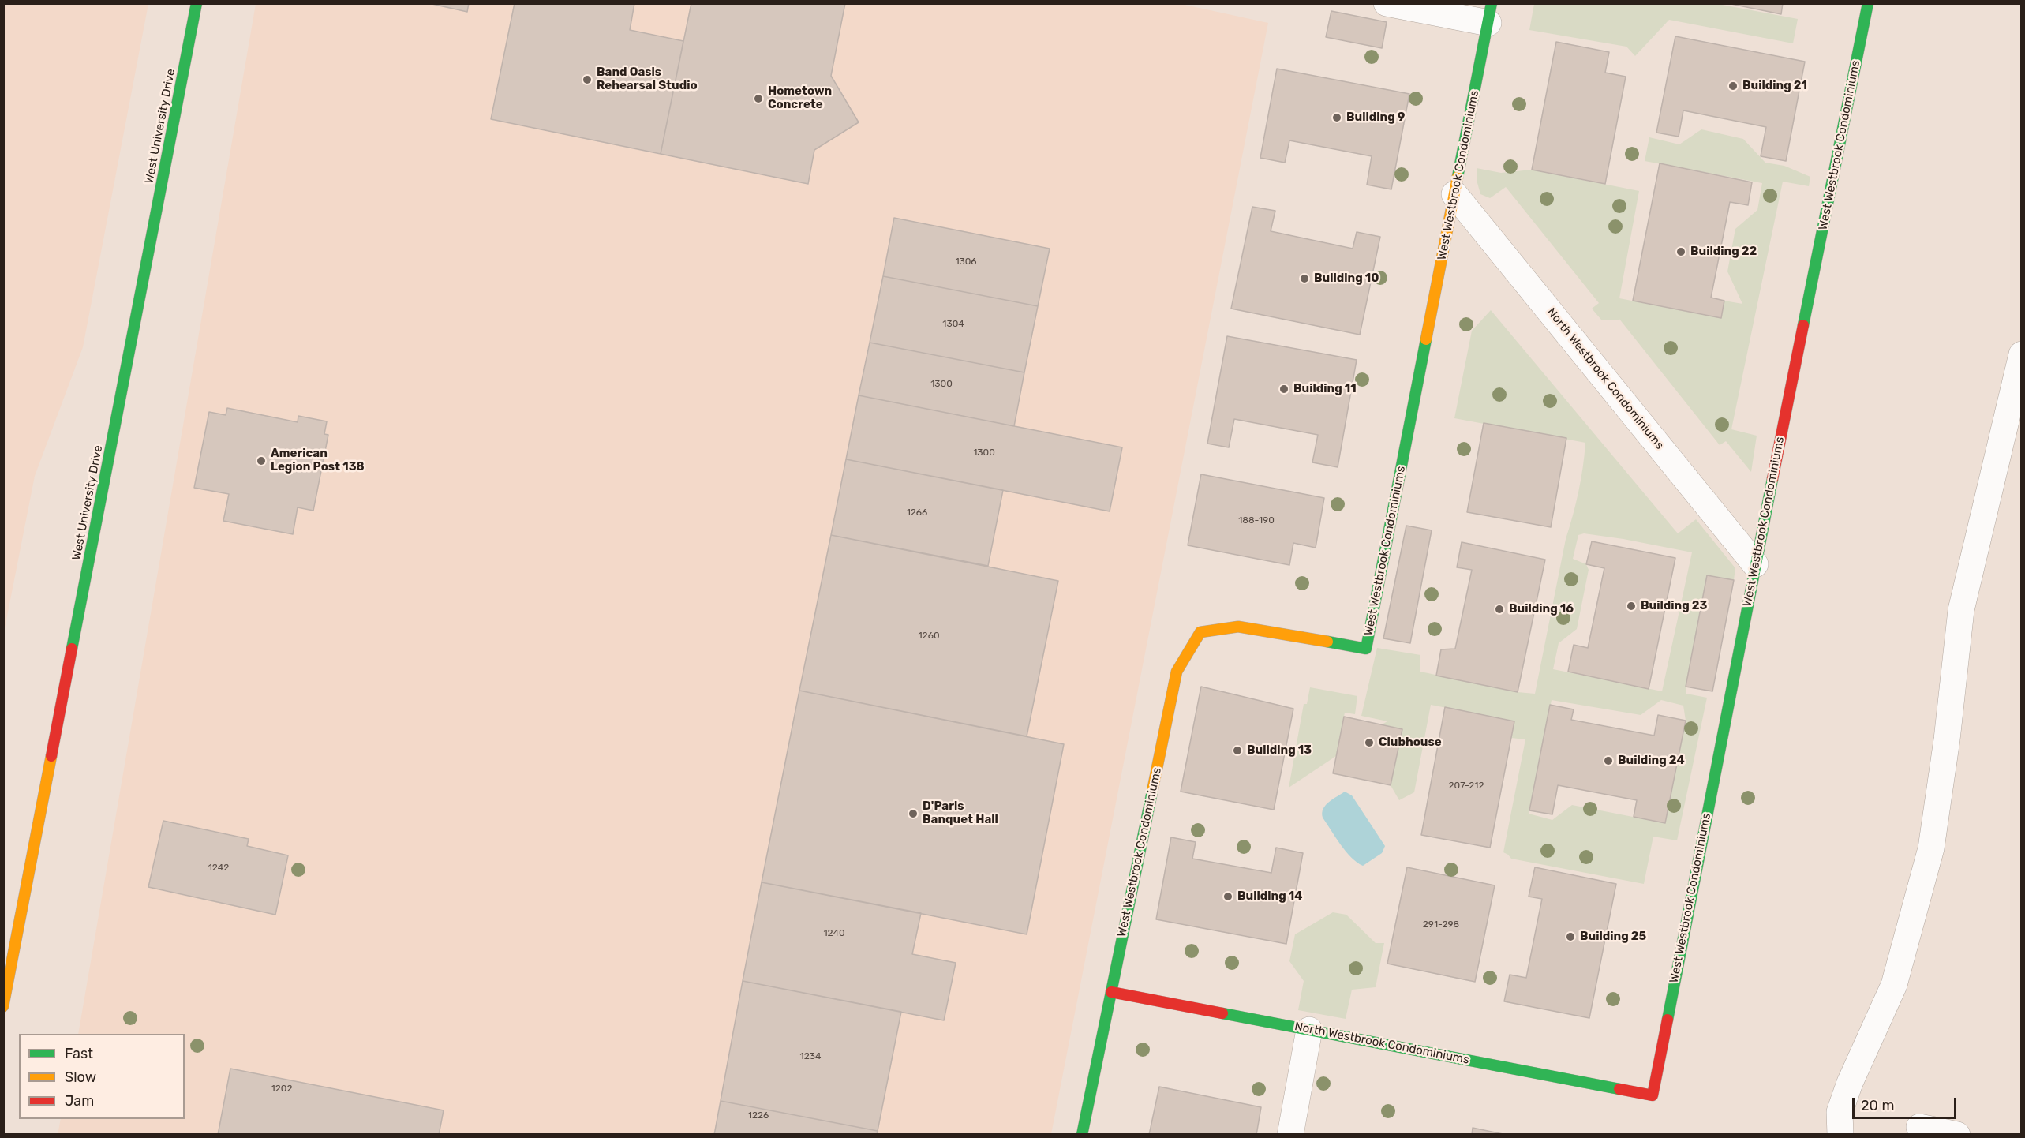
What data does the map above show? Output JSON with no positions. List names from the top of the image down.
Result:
{
  "streets": {
    "street": ["West University Drive", "West Westbrook Condominiums", "North Westbrook Condominiums"]
  },
  "crossings": [
    ["West Westbrook Condominiums", "North Westbrook Condominiums"]
  ],
  "places": [
    "Band Oasis Rehearsal Studio",
    "Building 21",
    "Hometown Concrete",
    "Building 9",
    "Building 22",
    "Building 10",
    "Building 11",
    "American Legion Post 138",
    "Building 23",
    "Building 16",
    "Clubhouse",
    "Building 13",
    "Building 24",
    "D'Paris Banquet Hall",
    "Building 14",
    "Building 25"
  ],
  "house_numbers": [
    "1306",
    "1304",
    "1300",
    "1300",
    "1266",
    "188-190",
    "1260",
    "207-212",
    "1242",
    "291-298",
    "1240",
    "1234",
    "1202",
    "1226"
  ],
  "legend": ["Fast", "Slow", "Jam"],
  "scale_bar": "20 m"
}
